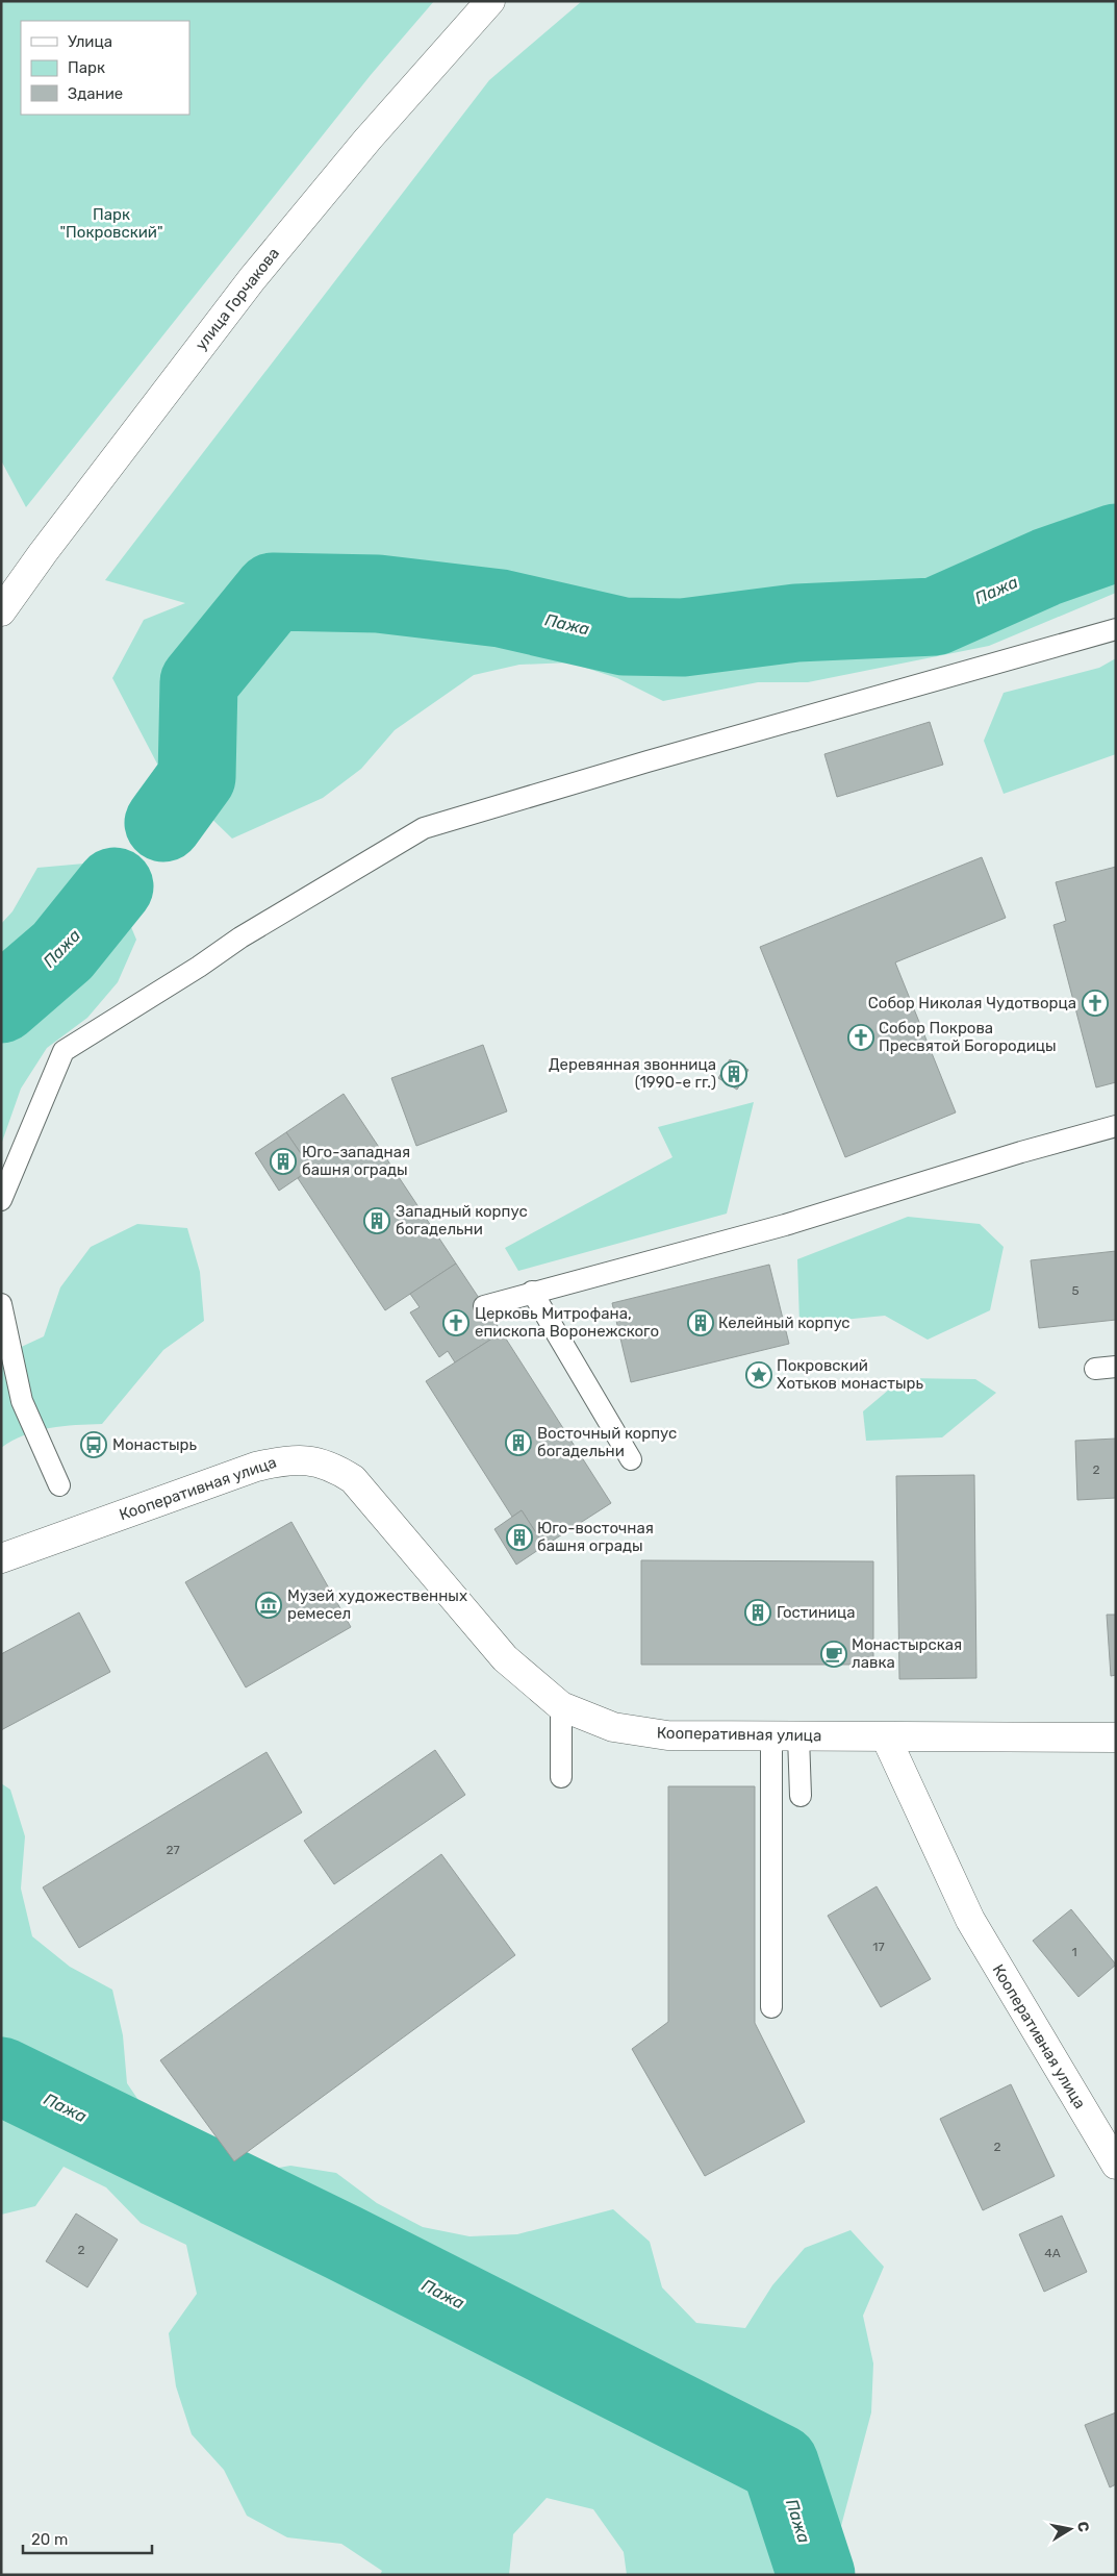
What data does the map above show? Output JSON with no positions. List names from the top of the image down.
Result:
{
  "streets": {
    "main road": ["улица Горчакова", "Кооперативная улица"]
  },
  "water": ["Пажа"],
  "parks": ["Парк \"Покровский\""],
  "places": {
    "church": ["Собор Николая Чудотворца", "Собор Покрова Пресвятой Богородицы", "Церковь Митрофана, епископа Воронежского"],
    "building": [
      "Деревянная звонница (1990-е гг.)",
      "Юго-западная башня ограды",
      "Западный корпус богадельни",
      "Келейный корпус",
      "Восточный корпус богадельни",
      "Юго-восточная башня ограды",
      "Гостиница"
    ],
    "place": ["Покровский Хотьков монастырь"],
    "bus stop": ["Монастырь"],
    "museum": ["Музей художественных ремесел"],
    "cafe": ["Монастырская лавка"]
  },
  "house_numbers": [
    "5",
    "2",
    "27",
    "17",
    "1",
    "2",
    "2",
    "4А"
  ],
  "legend": ["Улица", "Парк", "Здание"],
  "scale_bar": "20 m",
  "north": "right"
}
